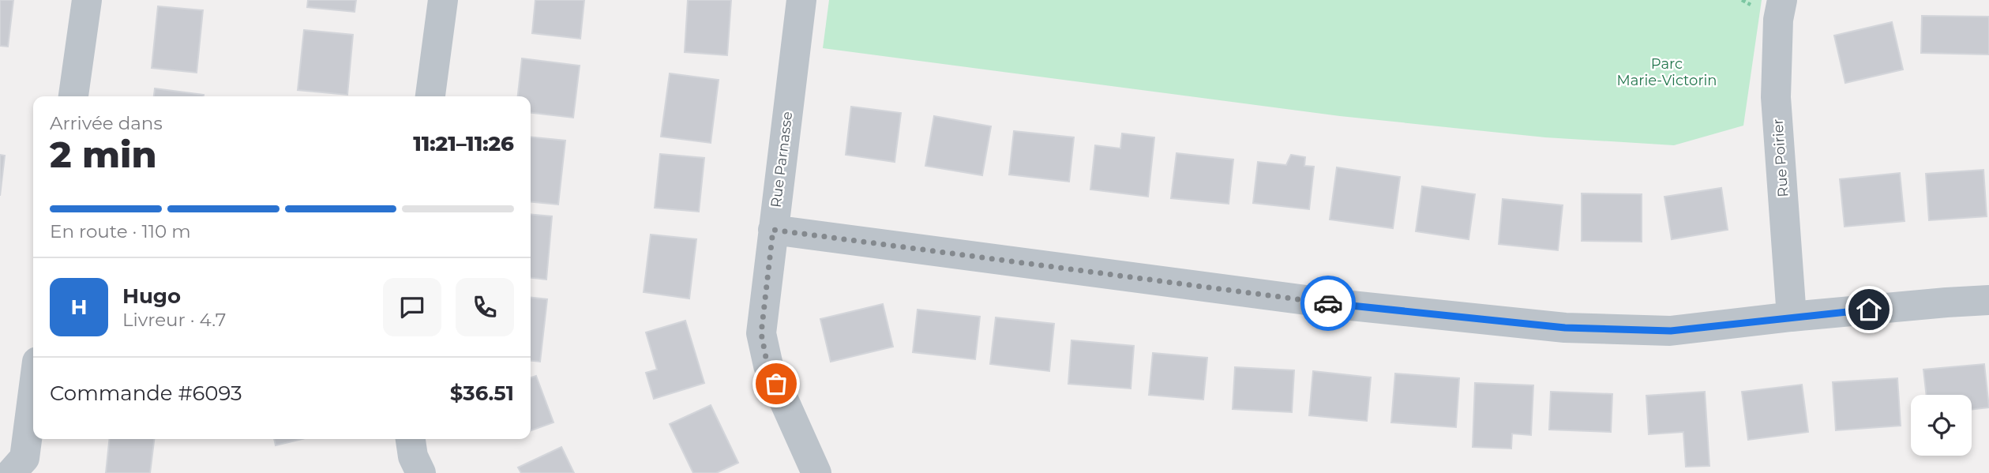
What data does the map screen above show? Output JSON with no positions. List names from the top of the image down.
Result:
{
  "streets": {
    "street": ["Rue Poirier", "Rue Parnasse"]
  },
  "parks": ["Parc Marie-Victorin"],
  "page": {
    "heading": ["2 min", "Arrivée dans", "11:21–11:26"],
    "panel": [
      "Hugo",
      "Livreur · 4.7",
      "Commande #6093",
      "$36.51"
    ],
    "bar": "En route · 110 m",
    "round": "H"
  }
}
